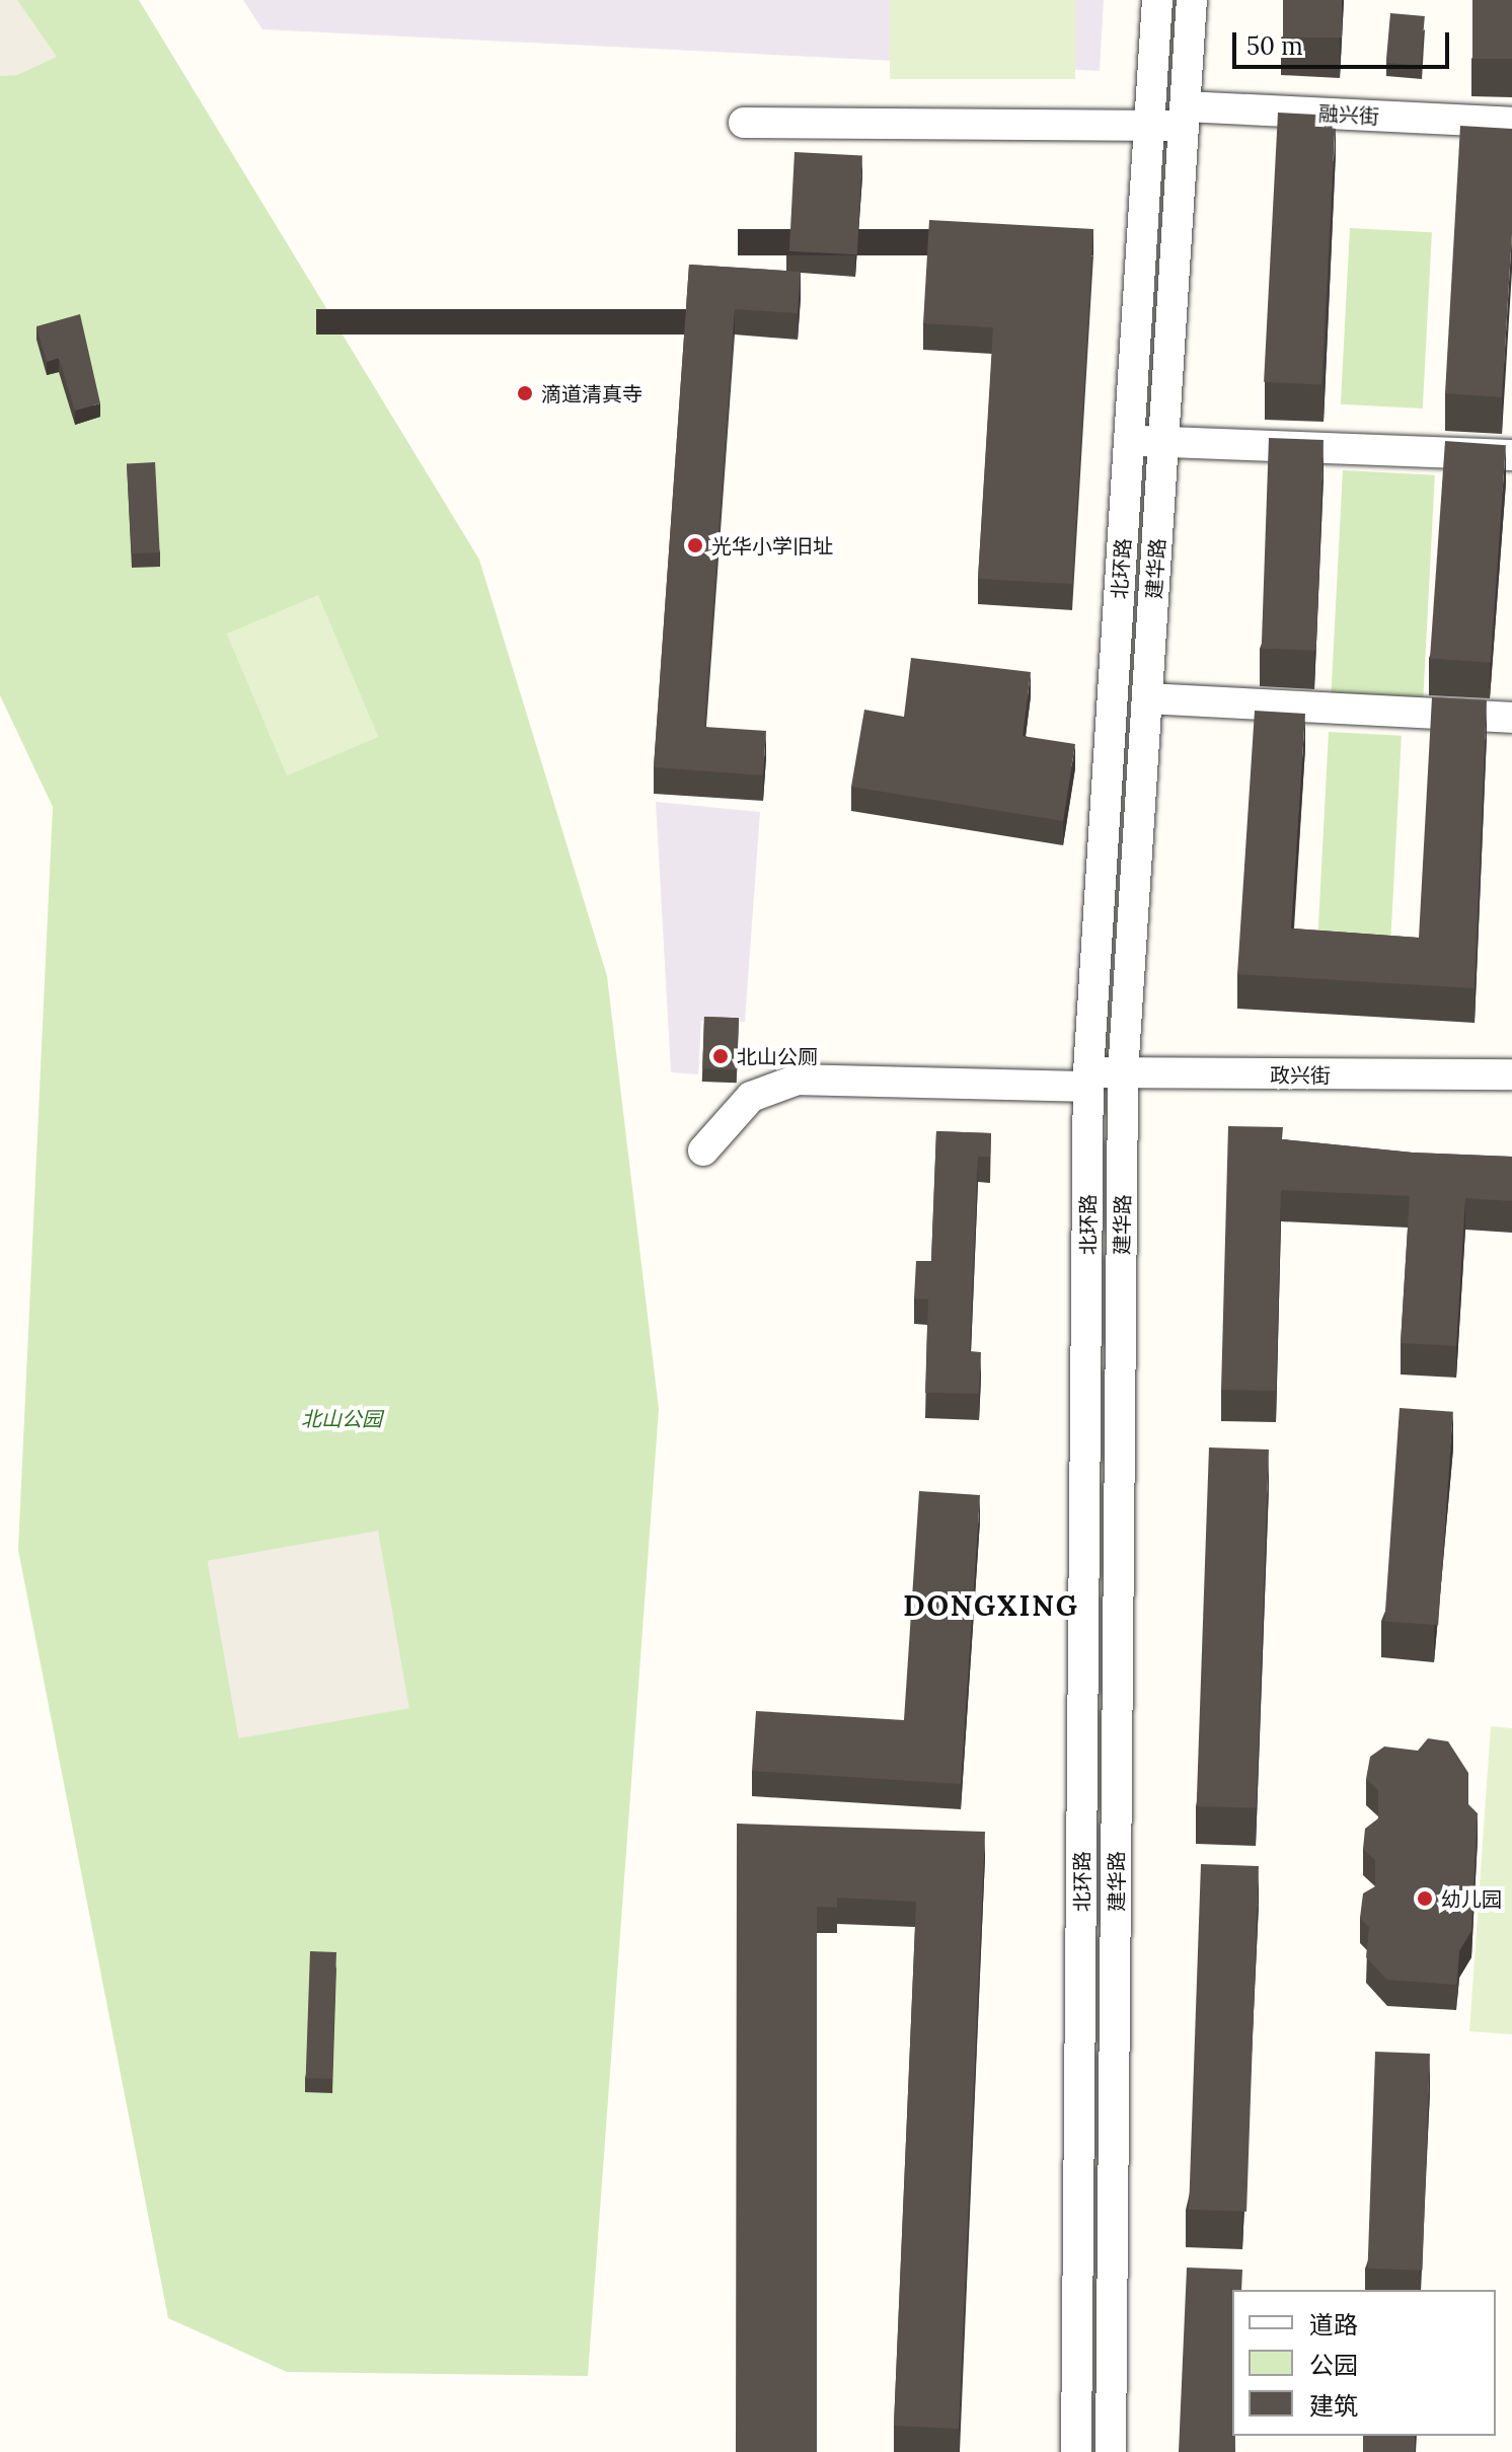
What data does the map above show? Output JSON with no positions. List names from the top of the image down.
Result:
{
  "streets": {
    "street": [
      "融兴街",
      "北环路",
      "建华路",
      "政兴街"
    ]
  },
  "crossings": [
    ["融兴街", "北环路"],
    ["融兴街", "建华路"],
    ["北环路", "政兴街"],
    ["建华路", "政兴街"]
  ],
  "districts": ["DONGXING"],
  "parks": ["北山公园"],
  "places": [
    "滴道清真寺",
    "光华小学旧址",
    "北山公厕",
    "幼儿园"
  ],
  "legend": ["道路", "公园", "建筑"],
  "scale_bar": "50 m"
}
